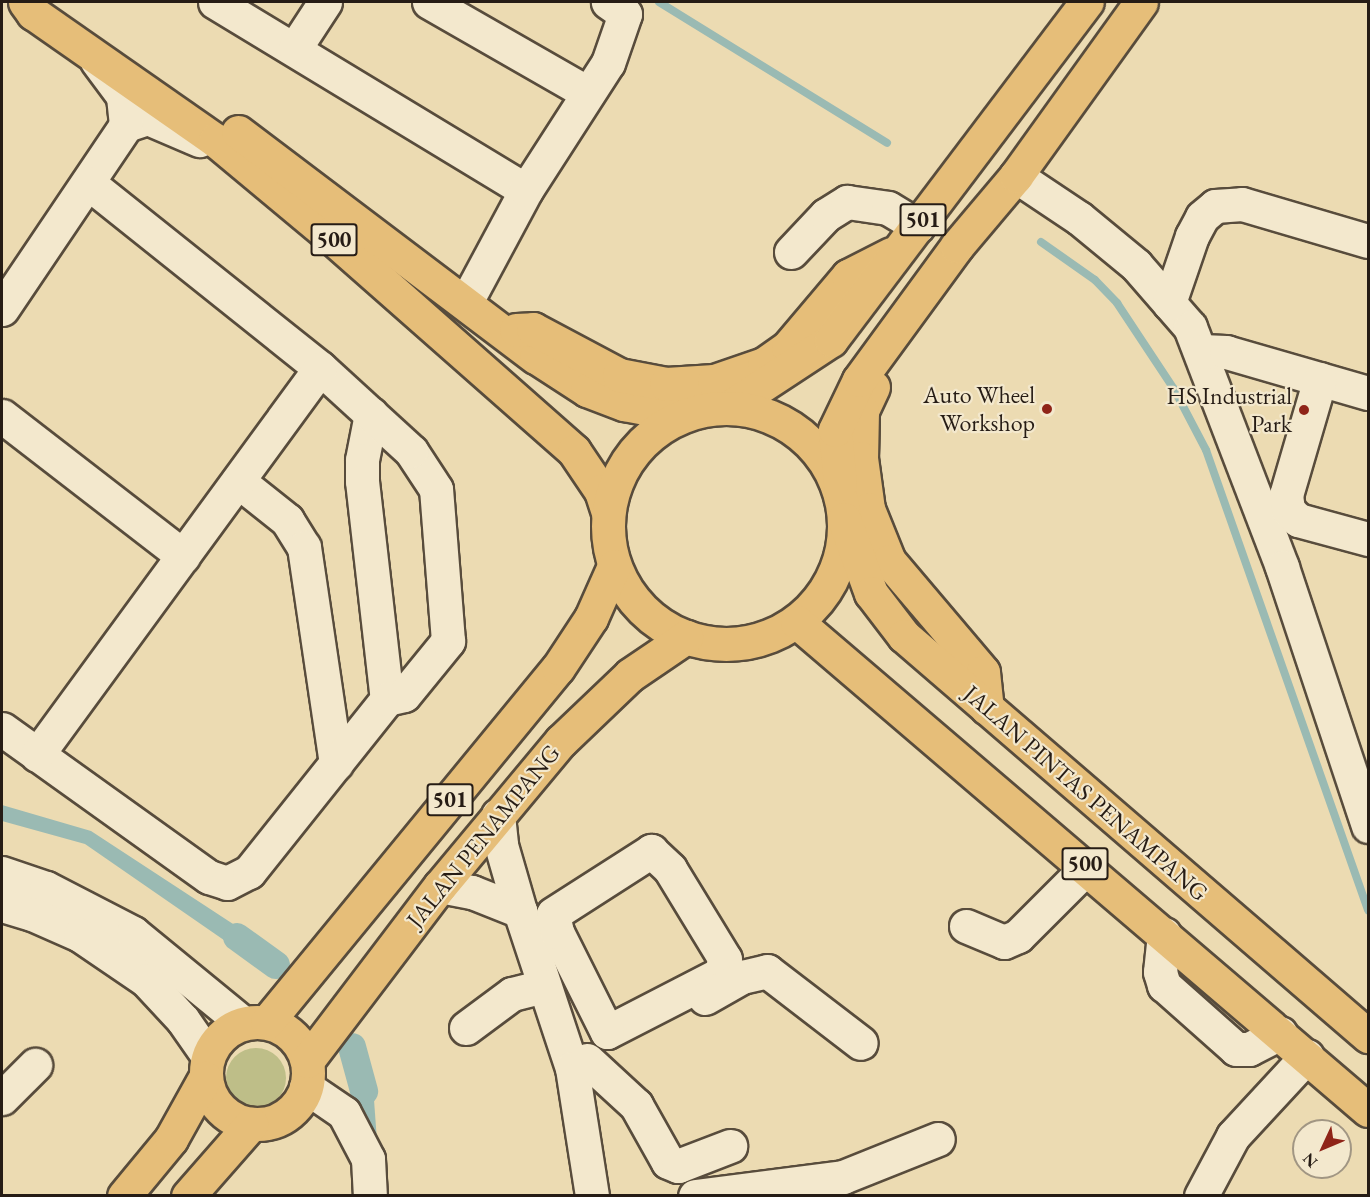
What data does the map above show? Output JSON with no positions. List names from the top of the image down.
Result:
{
  "streets": {
    "main road": [
      "501",
      "500",
      "JALAN PINTAS PENAMPANG",
      "JALAN PENAMPANG"
    ]
  },
  "crossings": [
    ["501", "500"],
    ["501", "JALAN PINTAS PENAMPANG"],
    ["500", "JALAN PINTAS PENAMPANG"],
    ["500", "JALAN PENAMPANG"]
  ],
  "places": ["Auto Wheel Workshop", "HS Industrial Park"],
  "north": "bottom left"
}
